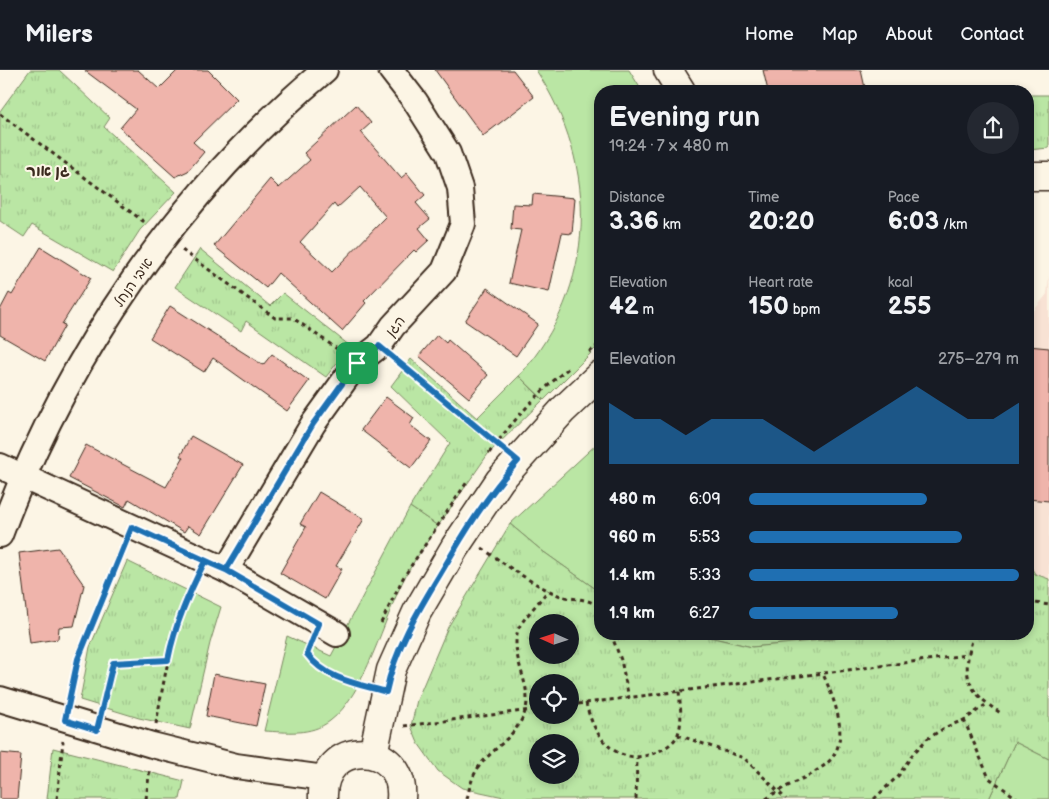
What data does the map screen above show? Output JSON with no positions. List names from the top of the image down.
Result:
{
  "streets": {
    "street": ["איבי הנחל", "הגן"]
  },
  "districts": ["גן אור"],
  "north": "left",
  "page": {
    "header": "Milers",
    "nav": [
      "Home",
      "Map",
      "About",
      "Contact"
    ],
    "heading": ["Evening run", "19:24 · 7 × 480 m"],
    "stats": [
      ["Distance", "3.36 km"],
      ["Time", "20:20"],
      ["Pace", "6:03 /km"],
      ["Elevation", "42 m"],
      ["Heart rate", "150 bpm"],
      ["kcal", "255"]
    ],
    "chart": ["Elevation", "275–279 m"],
    "list": [
      {
        "name": "480 m",
        "note": "6:09"
      },
      {
        "name": "960 m",
        "note": "5:53"
      },
      {
        "name": "1.4 km",
        "note": "5:33"
      },
      {
        "name": "1.9 km",
        "note": "6:27"
      }
    ]
  }
}
